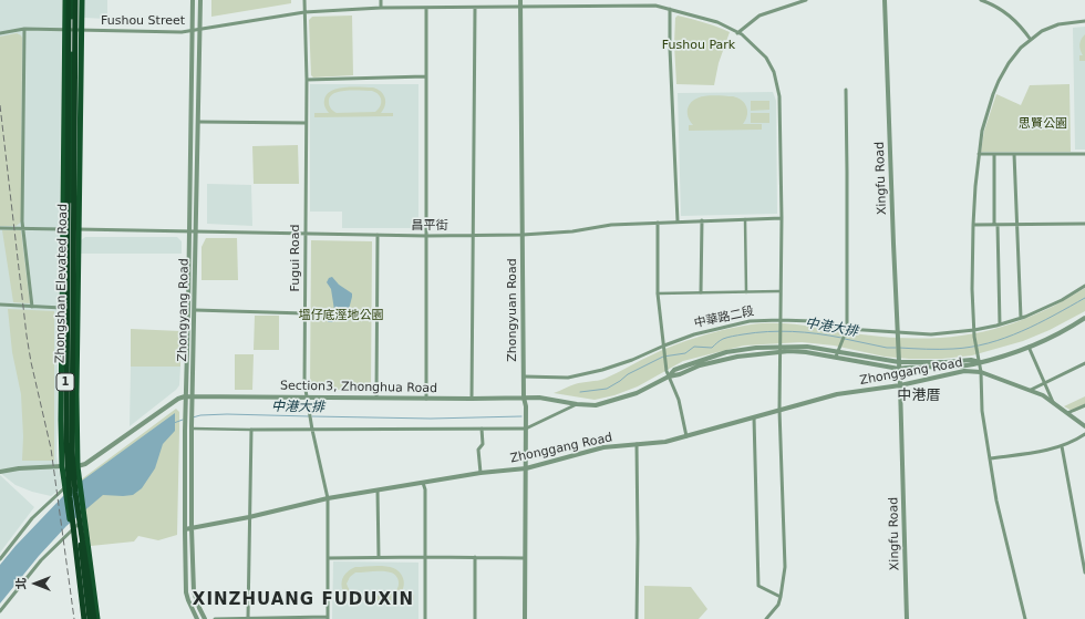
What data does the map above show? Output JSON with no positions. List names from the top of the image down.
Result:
{
  "streets": {
    "highway": ["Zhongshan Elevated Road", "1"],
    "street": [
      "Fushou Street",
      "Xingfu Road",
      "昌平街",
      "Fugui Road",
      "Zhongyang Road",
      "Zhongyuan Road",
      "中華路二段",
      "Zhonggang Road",
      "Section3, Zhonghua Road"
    ]
  },
  "crossings": [
    ["Fushou Street", "昌平街"],
    ["Fushou Street", "Fugui Road"],
    ["Fushou Street", "Zhongyang Road"],
    ["Fushou Street", "Zhongyuan Road"],
    ["Fushou Street", "中華路二段"],
    ["Fushou Street", "Zhonggang Road"],
    ["Fushou Street", "1"],
    ["Fushou Street", "Section3, Zhonghua Road"],
    ["Xingfu Road", "中華路二段"],
    ["Xingfu Road", "Zhonggang Road"],
    ["昌平街", "Fugui Road"],
    ["昌平街", "Zhongyang Road"],
    ["昌平街", "Zhongyuan Road"],
    ["昌平街", "1"],
    ["Fugui Road", "Zhonggang Road"],
    ["Fugui Road", "Section3, Zhonghua Road"],
    ["Zhongshan Elevated Road", "1"],
    ["Zhongyang Road", "Zhonggang Road"],
    ["Zhongyang Road", "Section3, Zhonghua Road"],
    ["Zhongyuan Road", "中華路二段"],
    ["Zhongyuan Road", "Zhonggang Road"],
    ["Zhongyuan Road", "Section3, Zhonghua Road"]
  ],
  "districts": ["中港厝", "XINZHUANG FUDUXIN"],
  "water": ["中港大排"],
  "parks": ["Fushou Park", "思賢公園", "塭仔底溼地公園"],
  "north": "left"
}
